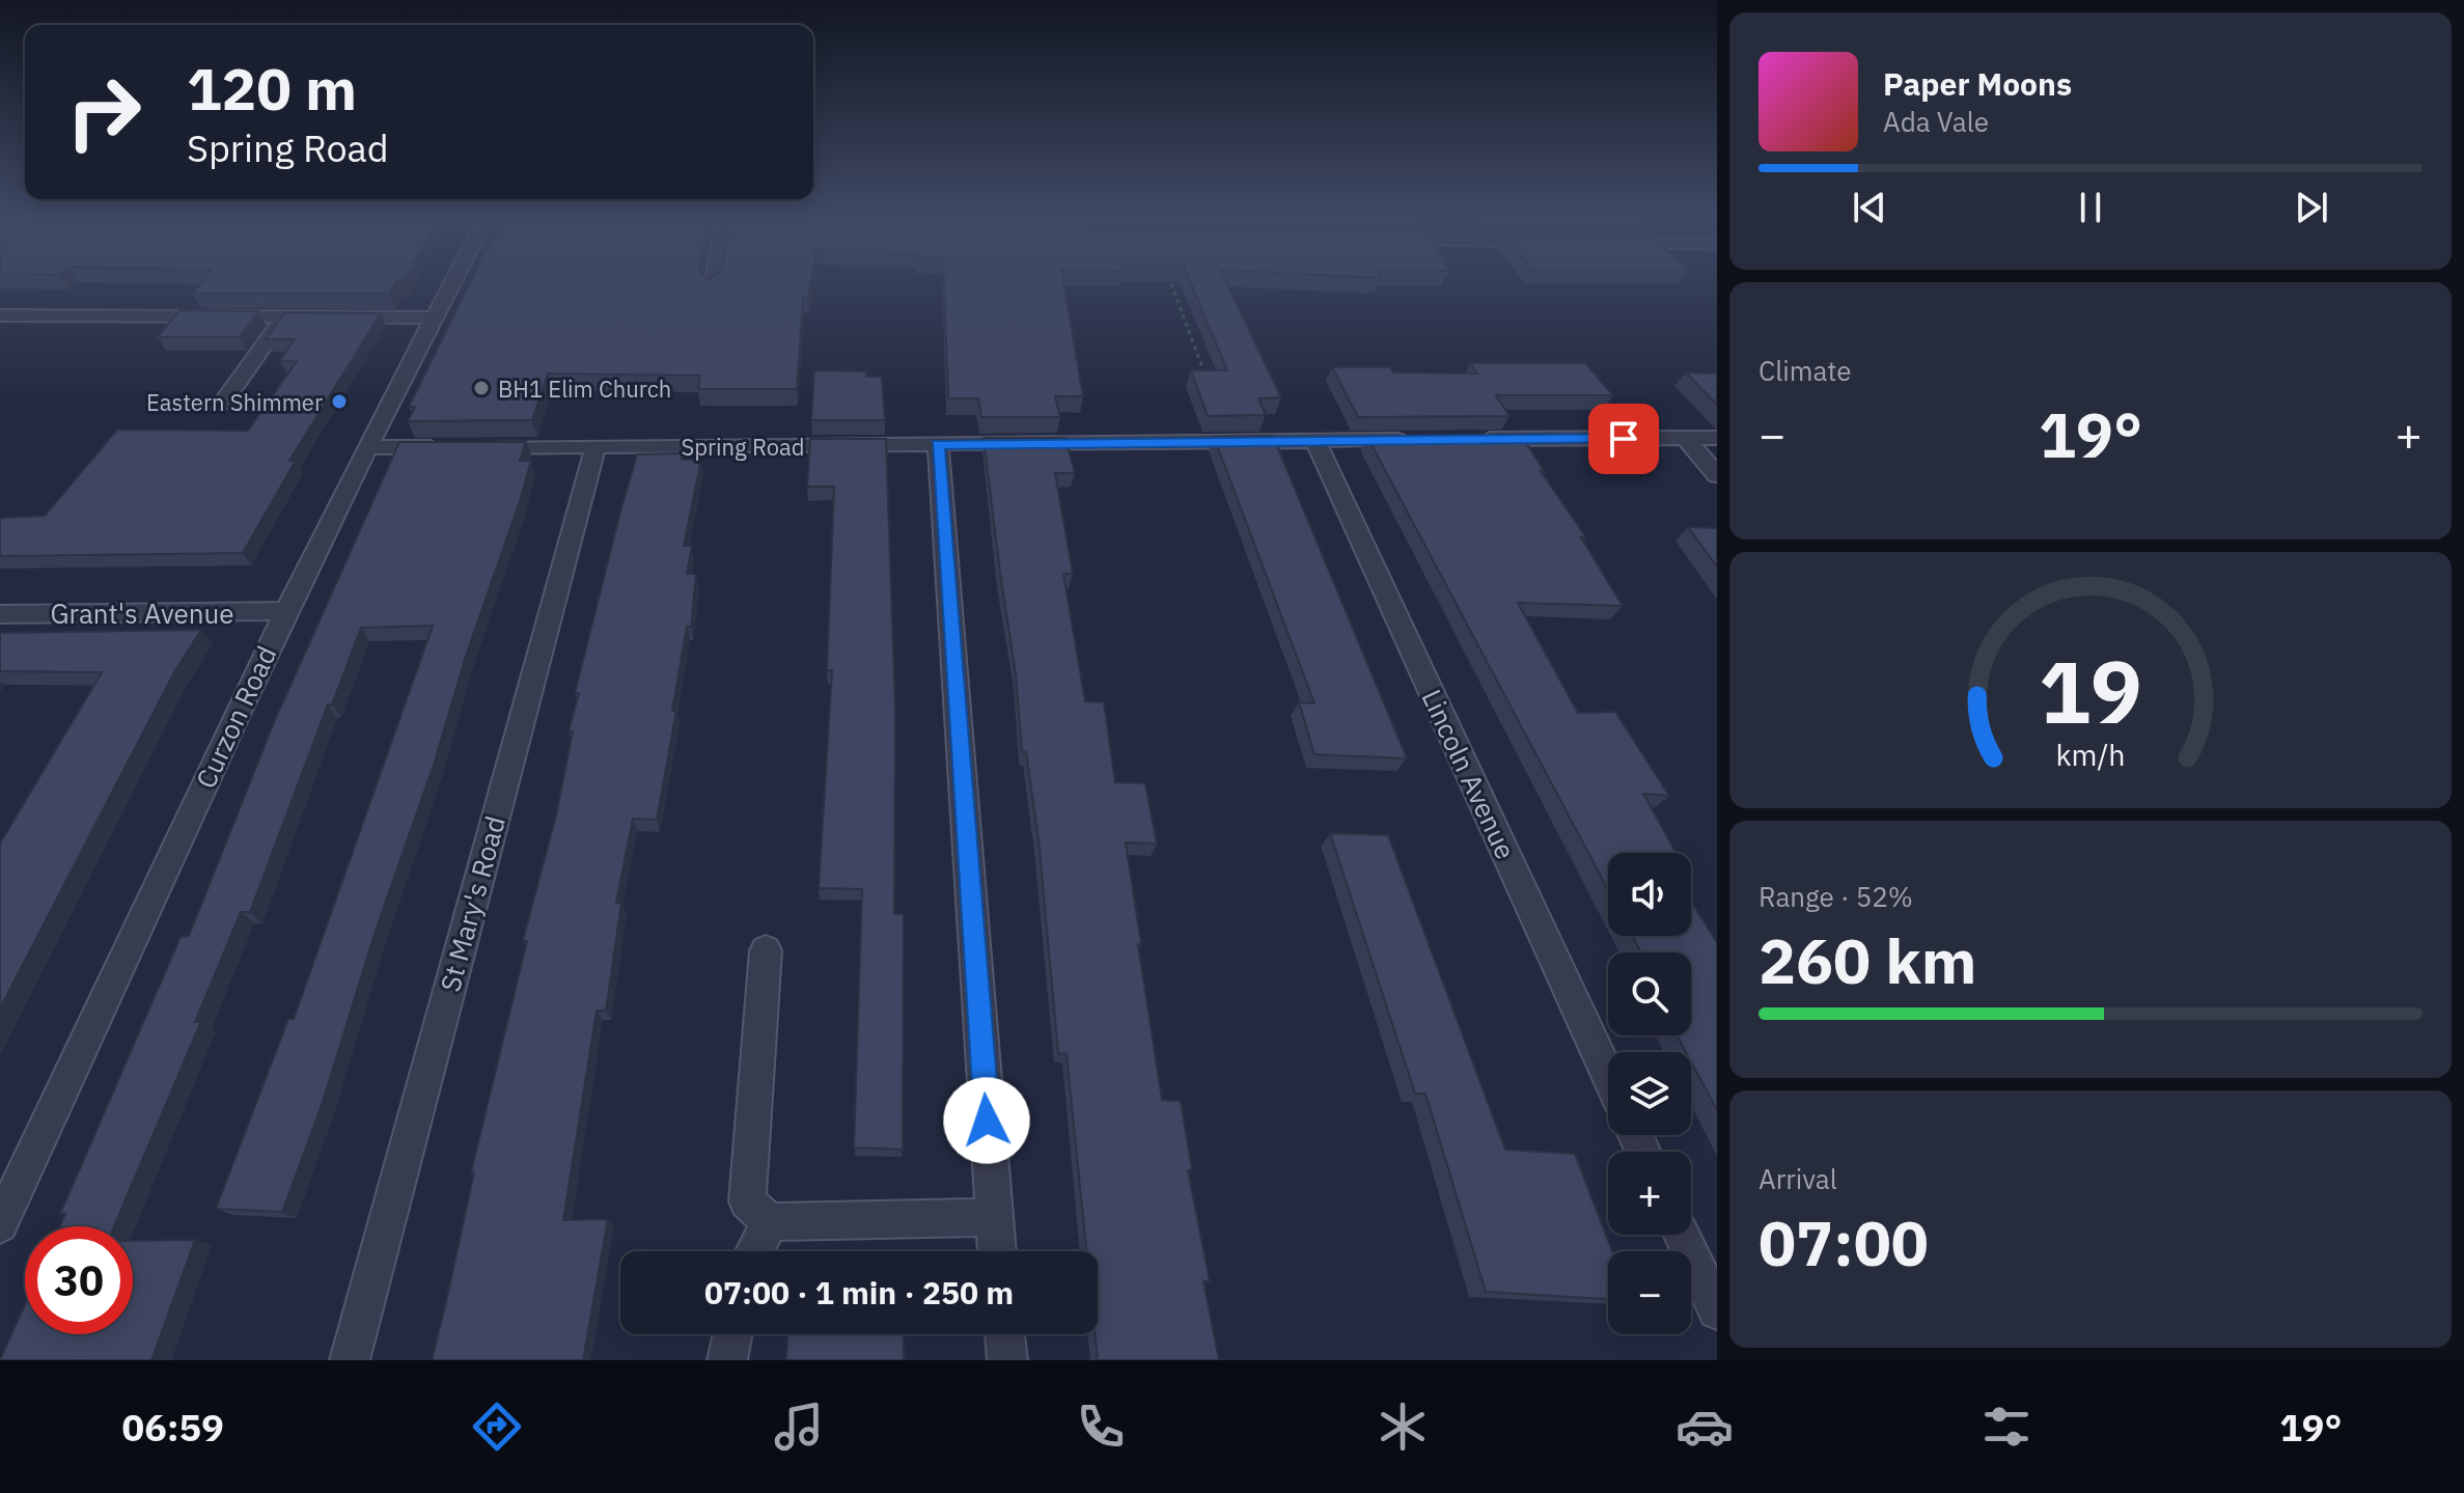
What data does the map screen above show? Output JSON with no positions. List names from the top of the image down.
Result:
{
  "streets": {
    "street": [
      "Spring Road",
      "Grant's Avenue",
      "Curzon Road",
      "Lincoln Avenue",
      "St Mary's Road"
    ]
  },
  "crossings": [
    ["Spring Road", "Lincoln Avenue"],
    ["Spring Road", "St Mary's Road"],
    ["Grant's Avenue", "Curzon Road"]
  ],
  "places": ["BH1 Elim Church", "Eastern Shimmer"],
  "page": {
    "turn": ["120 m", "Spring Road"],
    "song": ["Paper Moons", "Ada Vale"],
    "tile": [
      "Climate",
      ["Range · 52%", "260 km"],
      ["Arrival", "07:00"]
    ],
    "heat": ["−", "19°", "+"],
    "map_buttons": ["+", "−"],
    "limit": "30",
    "trip": "07:00 · 1 min · 250 m",
    "tabs": ["06:59", "19°"],
    "gauge": ["19", "km/h"]
  }
}
